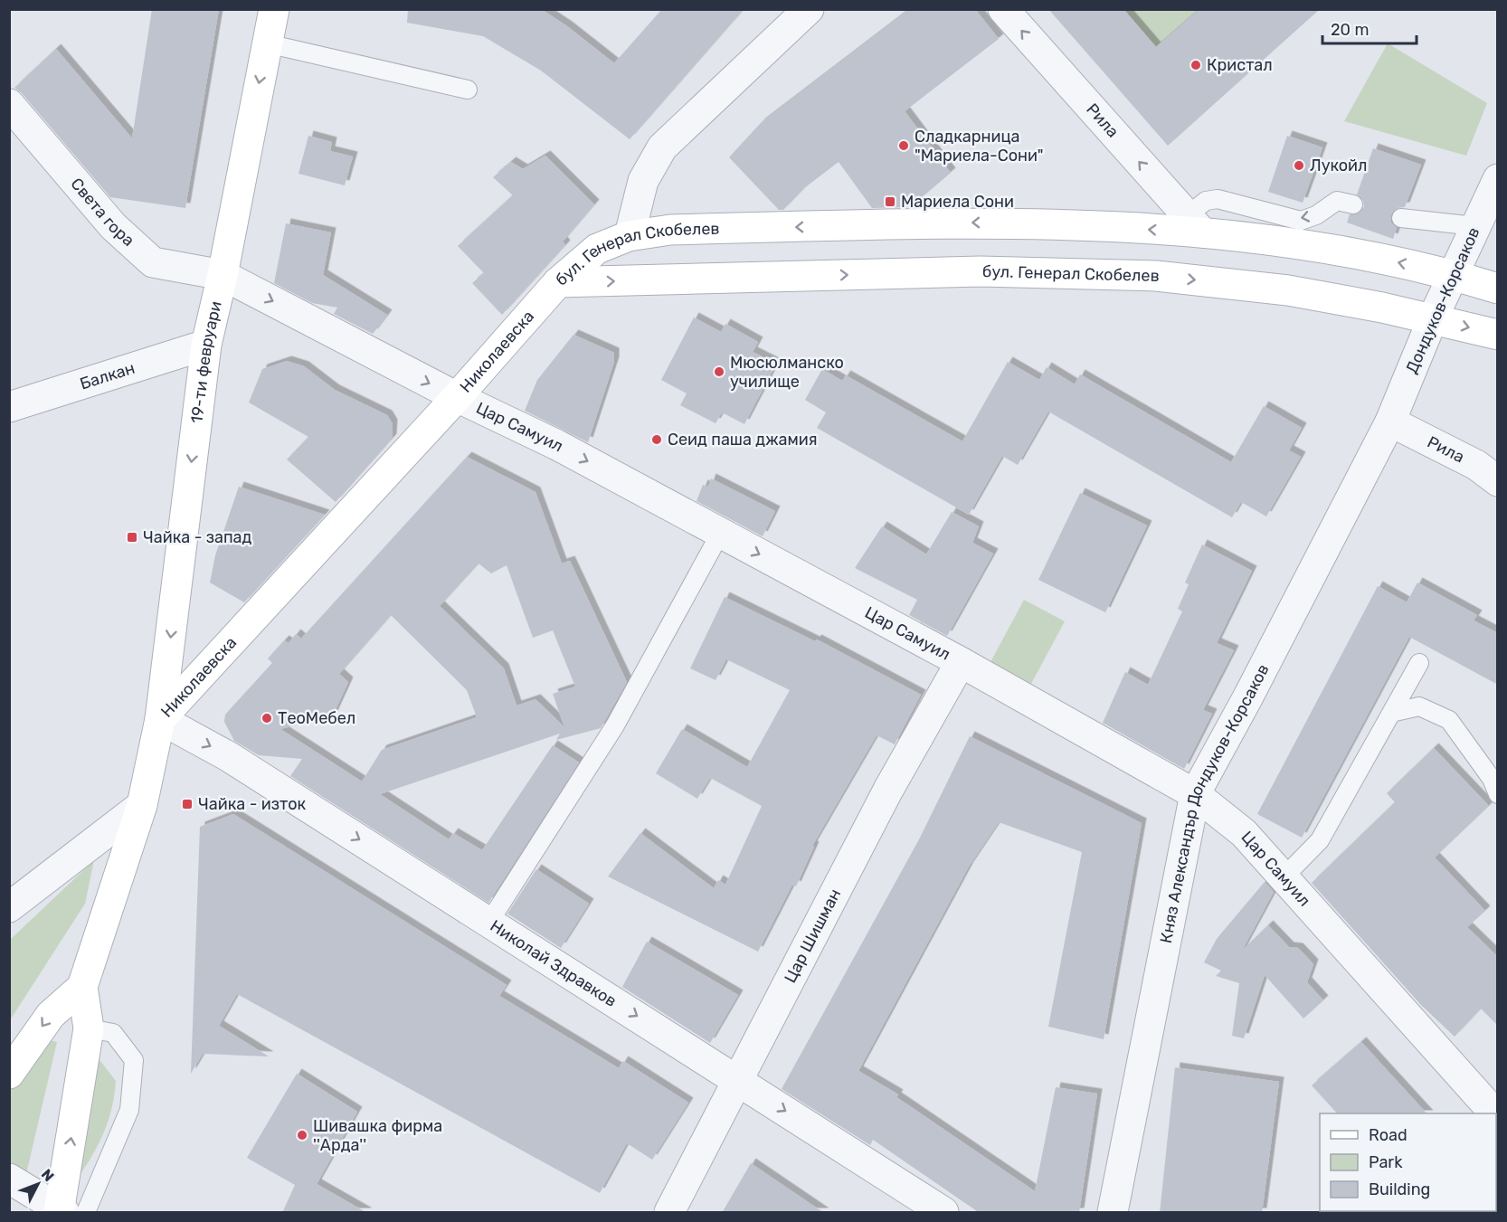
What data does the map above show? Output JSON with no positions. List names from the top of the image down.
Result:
{
  "streets": {
    "main road": ["бул. Генерал Скобелев", "Николаевска", "19-ти февруари"],
    "street": [
      "Рила",
      "Света гора",
      "Дондуков-Корсаков",
      "Балкан",
      "Цар Самуил",
      "Княз Александър Дондуков-Корсаков",
      "Цар Шишман",
      "Николай Здравков"
    ]
  },
  "crossings": [
    ["Рила", "бул. Генерал Скобелев"],
    ["Рила", "Дондуков-Корсаков"],
    ["Рила", "Княз Александър Дондуков-Корсаков"],
    ["Света гора", "19-ти февруари"],
    ["Света гора", "Цар Самуил"],
    ["бул. Генерал Скобелев", "Дондуков-Корсаков"],
    ["бул. Генерал Скобелев", "Николаевска"],
    ["Дондуков-Корсаков", "Княз Александър Дондуков-Корсаков"],
    ["Николаевска", "19-ти февруари"],
    ["Николаевска", "Цар Самуил"],
    ["Николаевска", "Николай Здравков"],
    ["19-ти февруари", "Балкан"],
    ["19-ти февруари", "Цар Самуил"],
    ["19-ти февруари", "Николай Здравков"],
    ["Цар Самуил", "Княз Александър Дондуков-Корсаков"],
    ["Цар Самуил", "Цар Шишман"],
    ["Цар Шишман", "Николай Здравков"]
  ],
  "one_way": [
    "Рила",
    "19-ти февруари",
    "Цар Самуил",
    "Николай Здравков"
  ],
  "places": {
    "other": [
      "Кристал",
      "Сладкарница \"Мариела-Сони\"",
      "Лукойл",
      "Мюсюлманско училище",
      "Сеид паша джамия",
      "ТеоМебел",
      "Шивашка фирма ''Арда''"
    ],
    "transit": ["Мариела Сони", "Чайка - запад", "Чайка - изток"]
  },
  "legend": ["Road", "Park", "Building"],
  "scale_bar": "20 m",
  "north": "top right"
}
